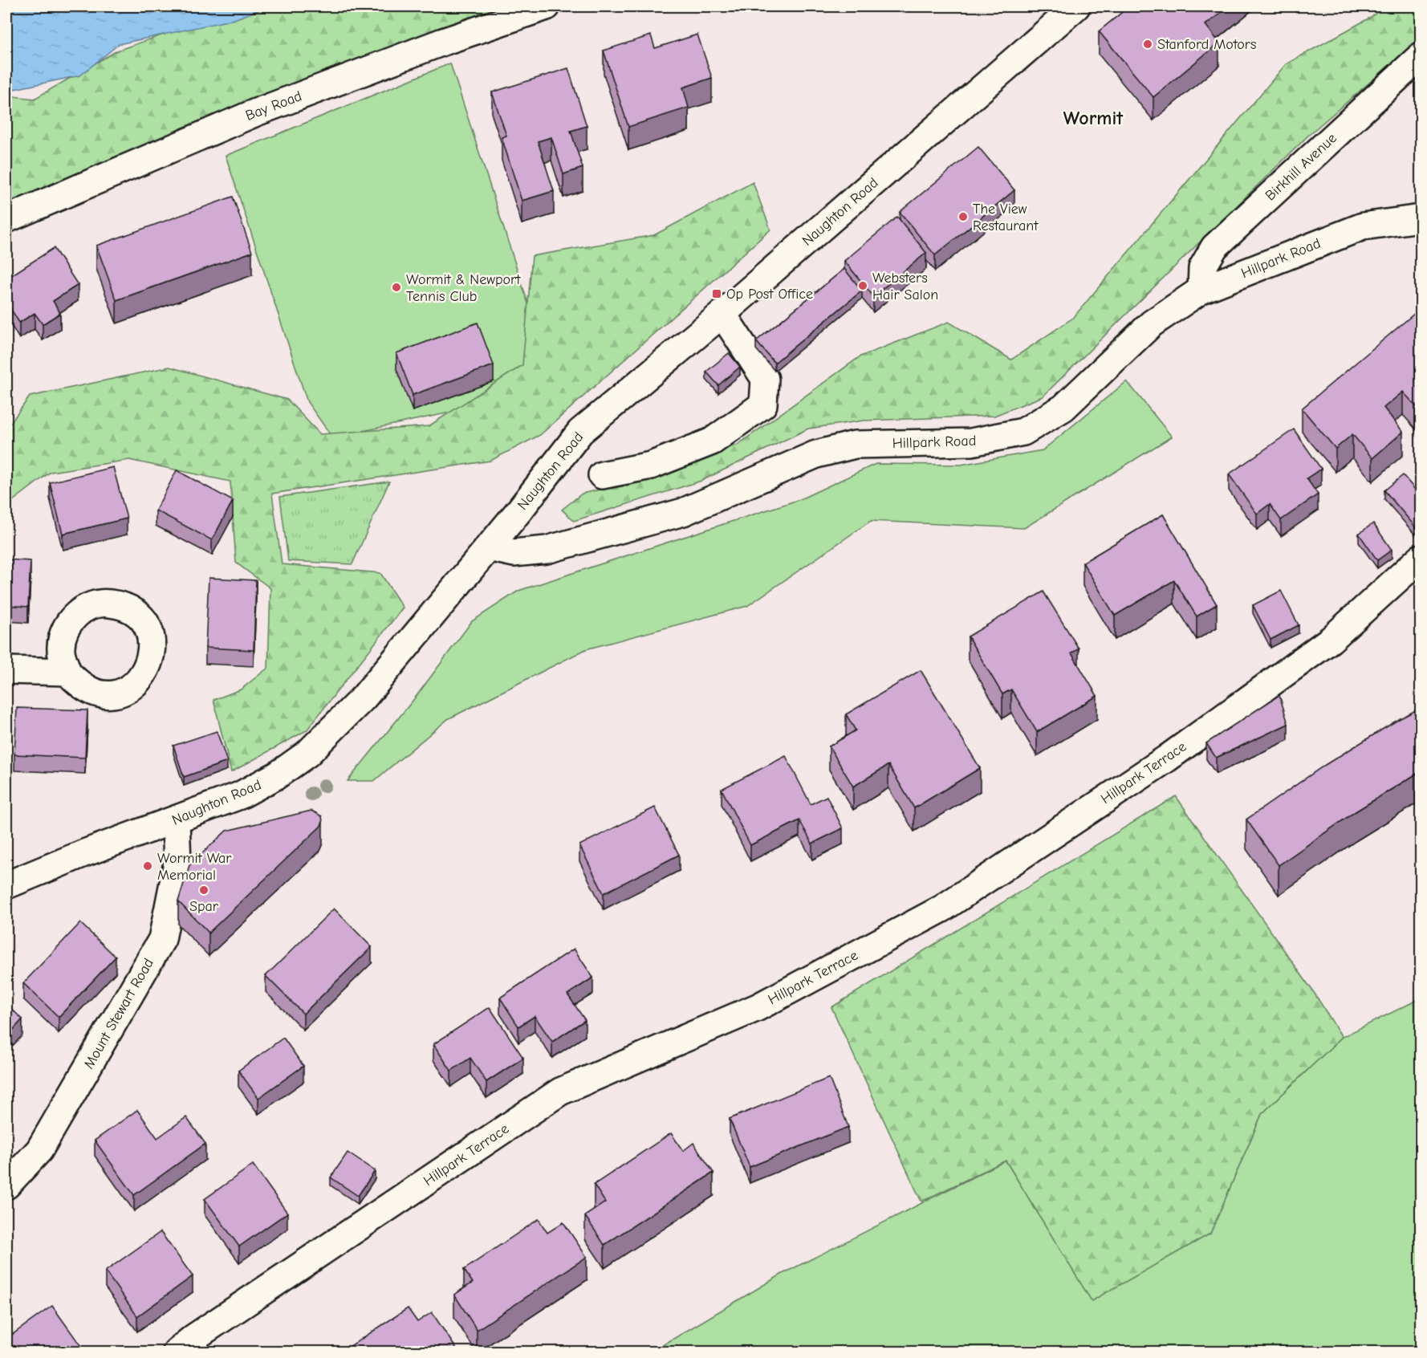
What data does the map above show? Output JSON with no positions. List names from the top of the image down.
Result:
{
  "streets": {
    "street": [
      "Bay Road",
      "Birkhill Avenue",
      "Naughton Road",
      "Hillpark Road",
      "Hillpark Terrace",
      "Mount Stewart Road"
    ]
  },
  "crossings": [
    ["Birkhill Avenue", "Hillpark Road"],
    ["Naughton Road", "Hillpark Road"],
    ["Naughton Road", "Mount Stewart Road"]
  ],
  "districts": ["Wormit"],
  "places": {
    "other": [
      "Stanford Motors",
      "The View Restaurant",
      "Websters Hair Salon",
      "Wormit & Newport Tennis Club",
      "Wormit War Memorial",
      "Spar"
    ],
    "transit": ["Op Post Office"]
  }
}
